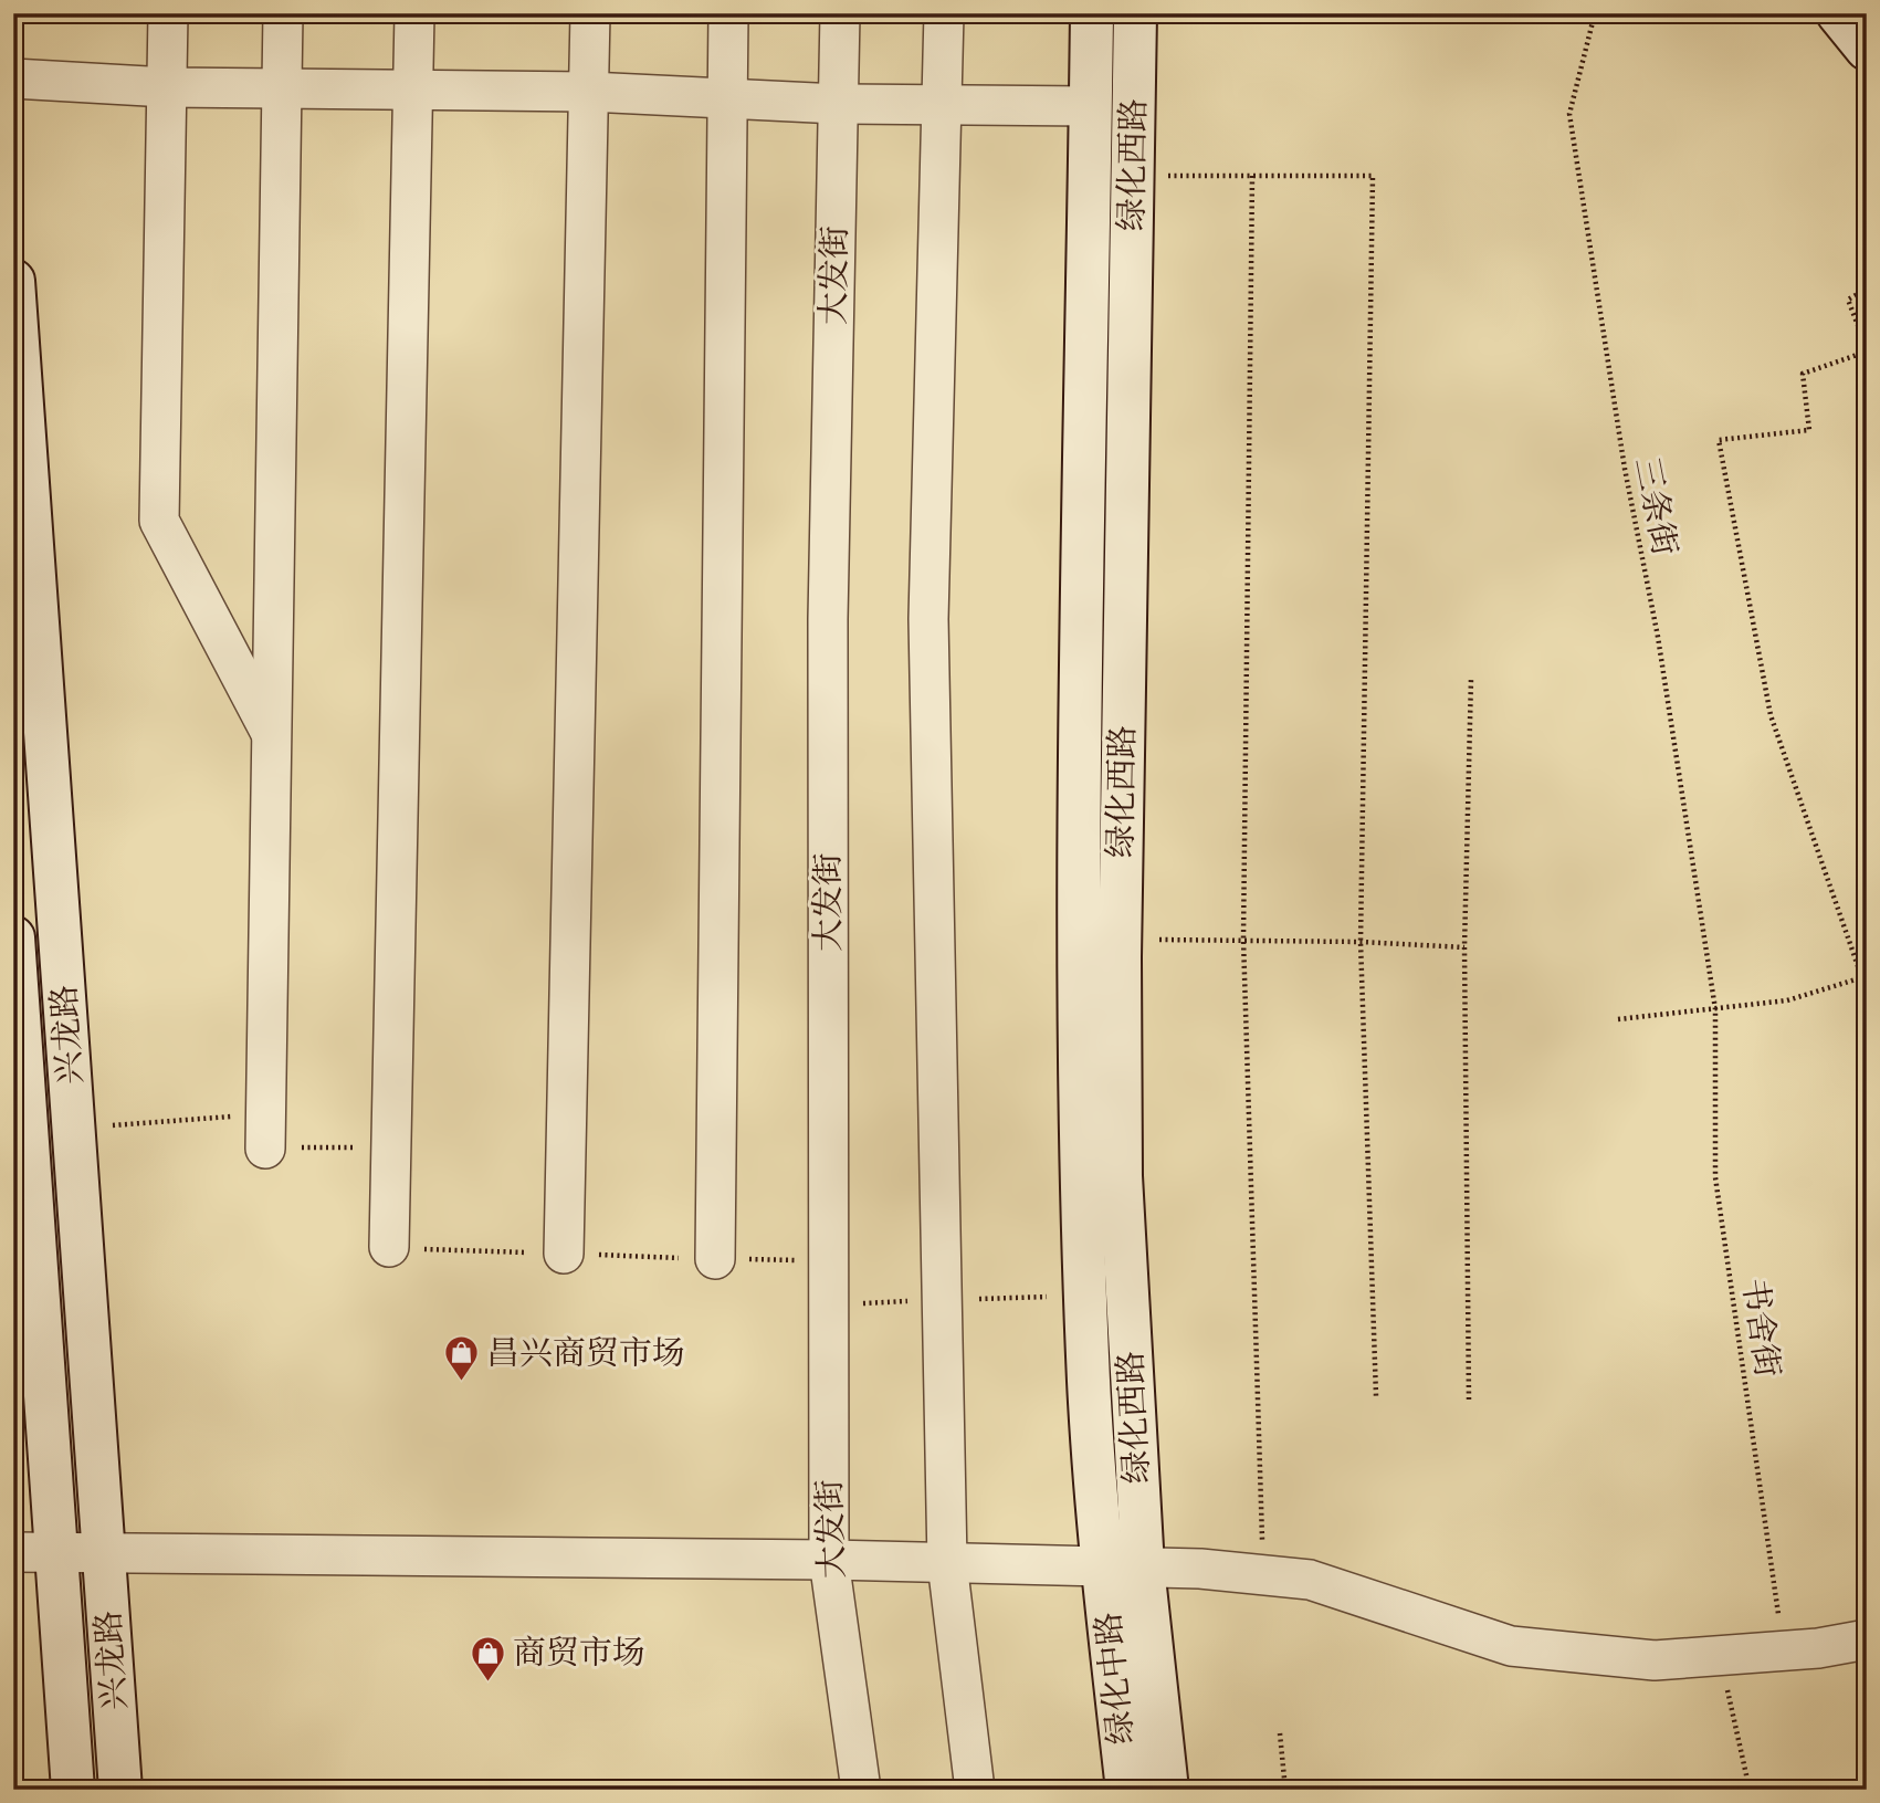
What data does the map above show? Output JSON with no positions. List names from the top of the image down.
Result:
{
  "streets": {
    "main road": ["绿化西路", "兴龙路", "绿化中路"],
    "street": ["大发街"],
    "path": ["三条街", "书舍街"]
  },
  "crossings": [
    ["绿化西路", "绿化中路"],
    ["三条街", "书舍街"]
  ],
  "places": {
    "shop": ["昌兴商贸市场", "商贸市场"]
  }
}
